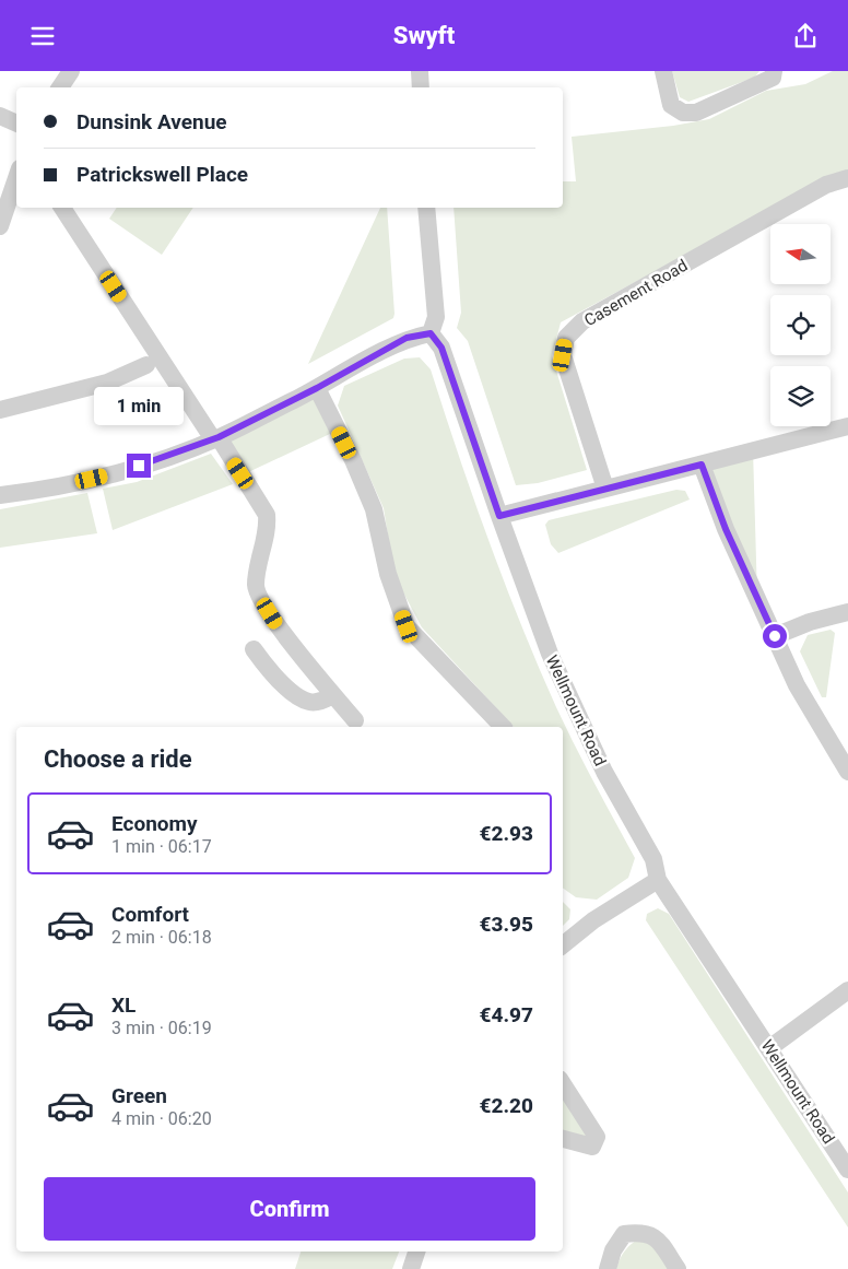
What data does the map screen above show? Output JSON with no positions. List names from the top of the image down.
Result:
{
  "streets": {
    "street": ["Casement Road", "Wellmount Road"]
  },
  "north": "left",
  "page": {
    "header": "Swyft",
    "banner": ["Dunsink Avenue", "Patrickswell Place"],
    "bubble": "1 min",
    "heading": "Choose a ride",
    "list": [
      {
        "name": "Economy",
        "note": "1 min · 06:17",
        "value": "€2.93"
      },
      {
        "name": "Comfort",
        "note": "2 min · 06:18",
        "value": "€3.95"
      },
      {
        "name": "XL",
        "note": "3 min · 06:19",
        "value": "€4.97"
      },
      {
        "name": "Green",
        "note": "4 min · 06:20",
        "value": "€2.20"
      }
    ],
    "buttons": "Confirm"
  }
}
